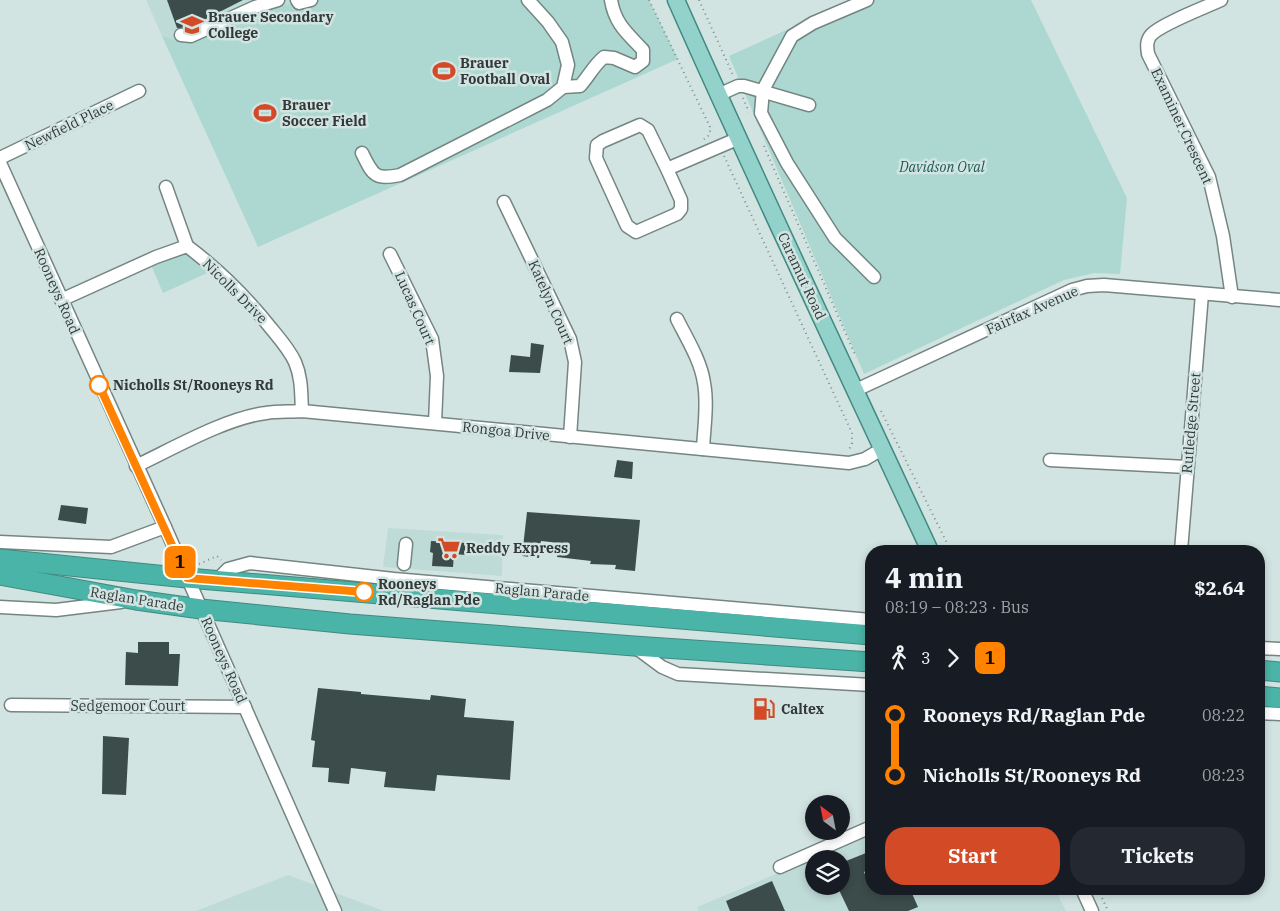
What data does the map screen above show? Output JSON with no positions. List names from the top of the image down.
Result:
{
  "streets": {
    "highway": ["Raglan Parade"],
    "main road": ["Caramut Road"],
    "street": [
      "Newfield Place",
      "Examiner Crescent",
      "Rooneys Road",
      "Nicolls Drive",
      "Katelyn Court",
      "Lucas Court",
      "Fairfax Avenue",
      "Rutledge Street",
      "Rongoa Drive",
      "Sedgemoor Court"
    ]
  },
  "crossings": [
    ["Examiner Crescent", "Fairfax Avenue"],
    ["Caramut Road", "Fairfax Avenue"],
    ["Caramut Road", "Rongoa Drive"],
    ["Rooneys Road", "Rongoa Drive"],
    ["Rooneys Road", "Raglan Parade"],
    ["Rooneys Road", "Sedgemoor Court"],
    ["Nicolls Drive", "Rongoa Drive"],
    ["Katelyn Court", "Rongoa Drive"],
    ["Lucas Court", "Rongoa Drive"],
    ["Fairfax Avenue", "Rutledge Street"]
  ],
  "parks": ["Davidson Oval"],
  "places": {
    "school or university": ["Brauer Secondary College"],
    "sports": ["Brauer Football Oval", "Brauer Soccer Field"],
    "other": ["Nicholls St/Rooneys Rd", "Rooneys Rd/Raglan Pde"],
    "supermarket": ["Reddy Express"],
    "fuel station": ["Caltex"]
  },
  "lines": ["bus line 1"],
  "north": "top left",
  "page": {
    "on_map": "1",
    "heading": ["4 min", "08:19 – 08:23 · Bus", "$2.64"],
    "legs": ["3", "1"],
    "list": [
      {
        "name": "Rooneys Rd/Raglan Pde",
        "value": "08:22"
      },
      {
        "name": "Nicholls St/Rooneys Rd",
        "value": "08:23"
      }
    ],
    "buttons": ["Start", "Tickets"]
  }
}
